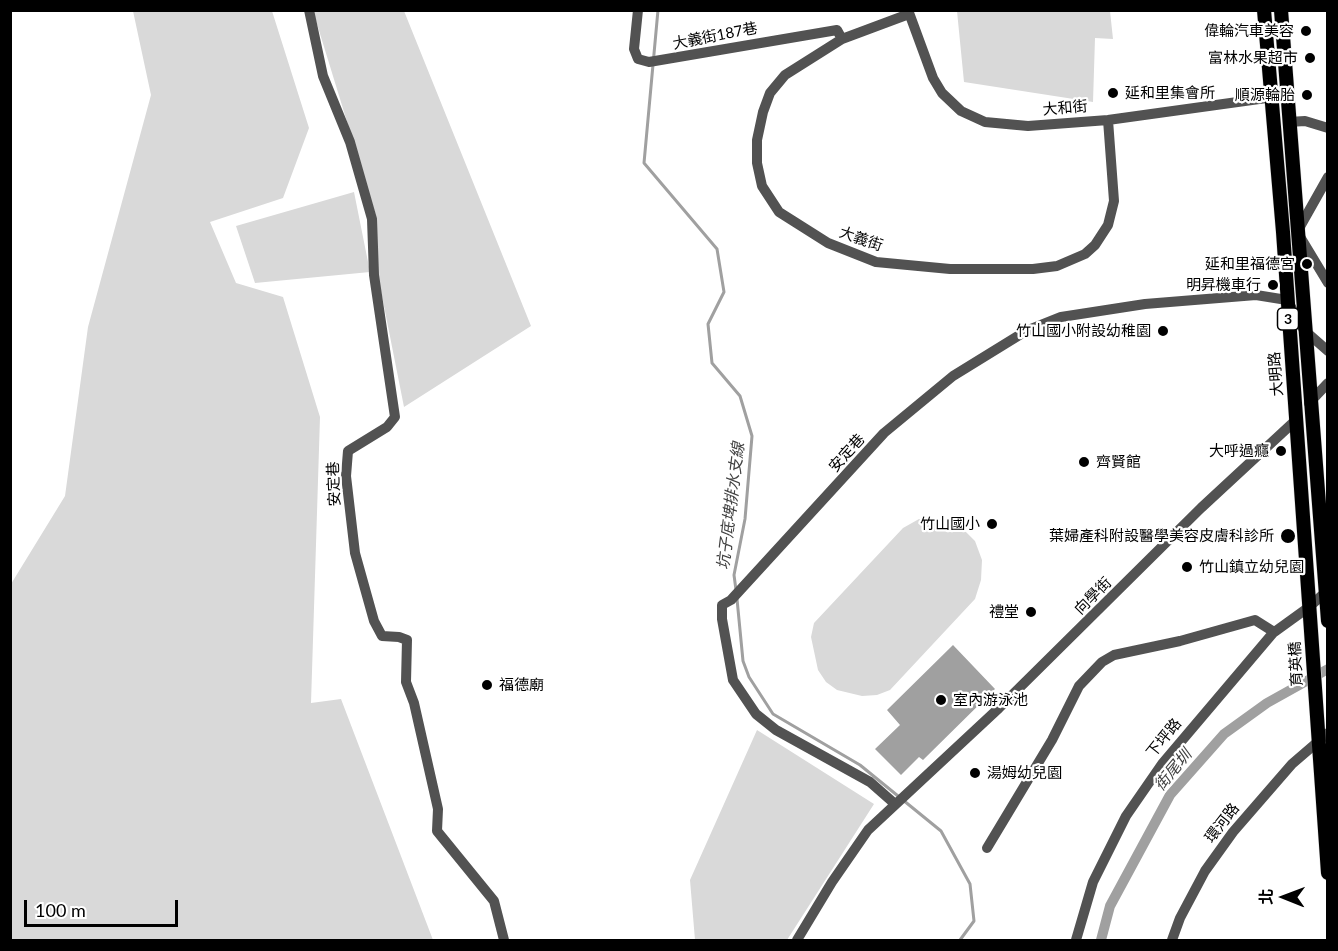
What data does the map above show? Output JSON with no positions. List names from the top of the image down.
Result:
{
  "streets": {
    "main road": ["3", "大明路", "育英橋"],
    "street": [
      "大義街187巷",
      "大和街",
      "大義街",
      "安定巷",
      "向學街",
      "下坪路",
      "環河路"
    ]
  },
  "crossings": [
    ["大義街187巷", "大義街"],
    ["大和街", "大義街"],
    ["大和街", "大明路"],
    ["3", "育英橋"],
    ["3", "環河路"],
    ["大明路", "安定巷"],
    ["大明路", "向學街"],
    ["大明路", "育英橋"],
    ["大明路", "下坪路"],
    ["安定巷", "向學街"],
    ["育英橋", "環河路"]
  ],
  "water": ["坑子底埤排水支線", "街尾圳"],
  "places": [
    "偉輪汽車美容",
    "富林水果超市",
    "延和里集會所",
    "順源輪胎",
    "延和里福德宮",
    "明昇機車行",
    "竹山國小附設幼稚園",
    "大呼過癮",
    "齊賢館",
    "竹山國小",
    "葉婦產科附設醫學美容皮膚科診所",
    "竹山鎮立幼兒園",
    "禮堂",
    "福德廟",
    "室內游泳池",
    "湯姆幼兒園"
  ],
  "scale_bar": "100 m",
  "north": "left"
}
